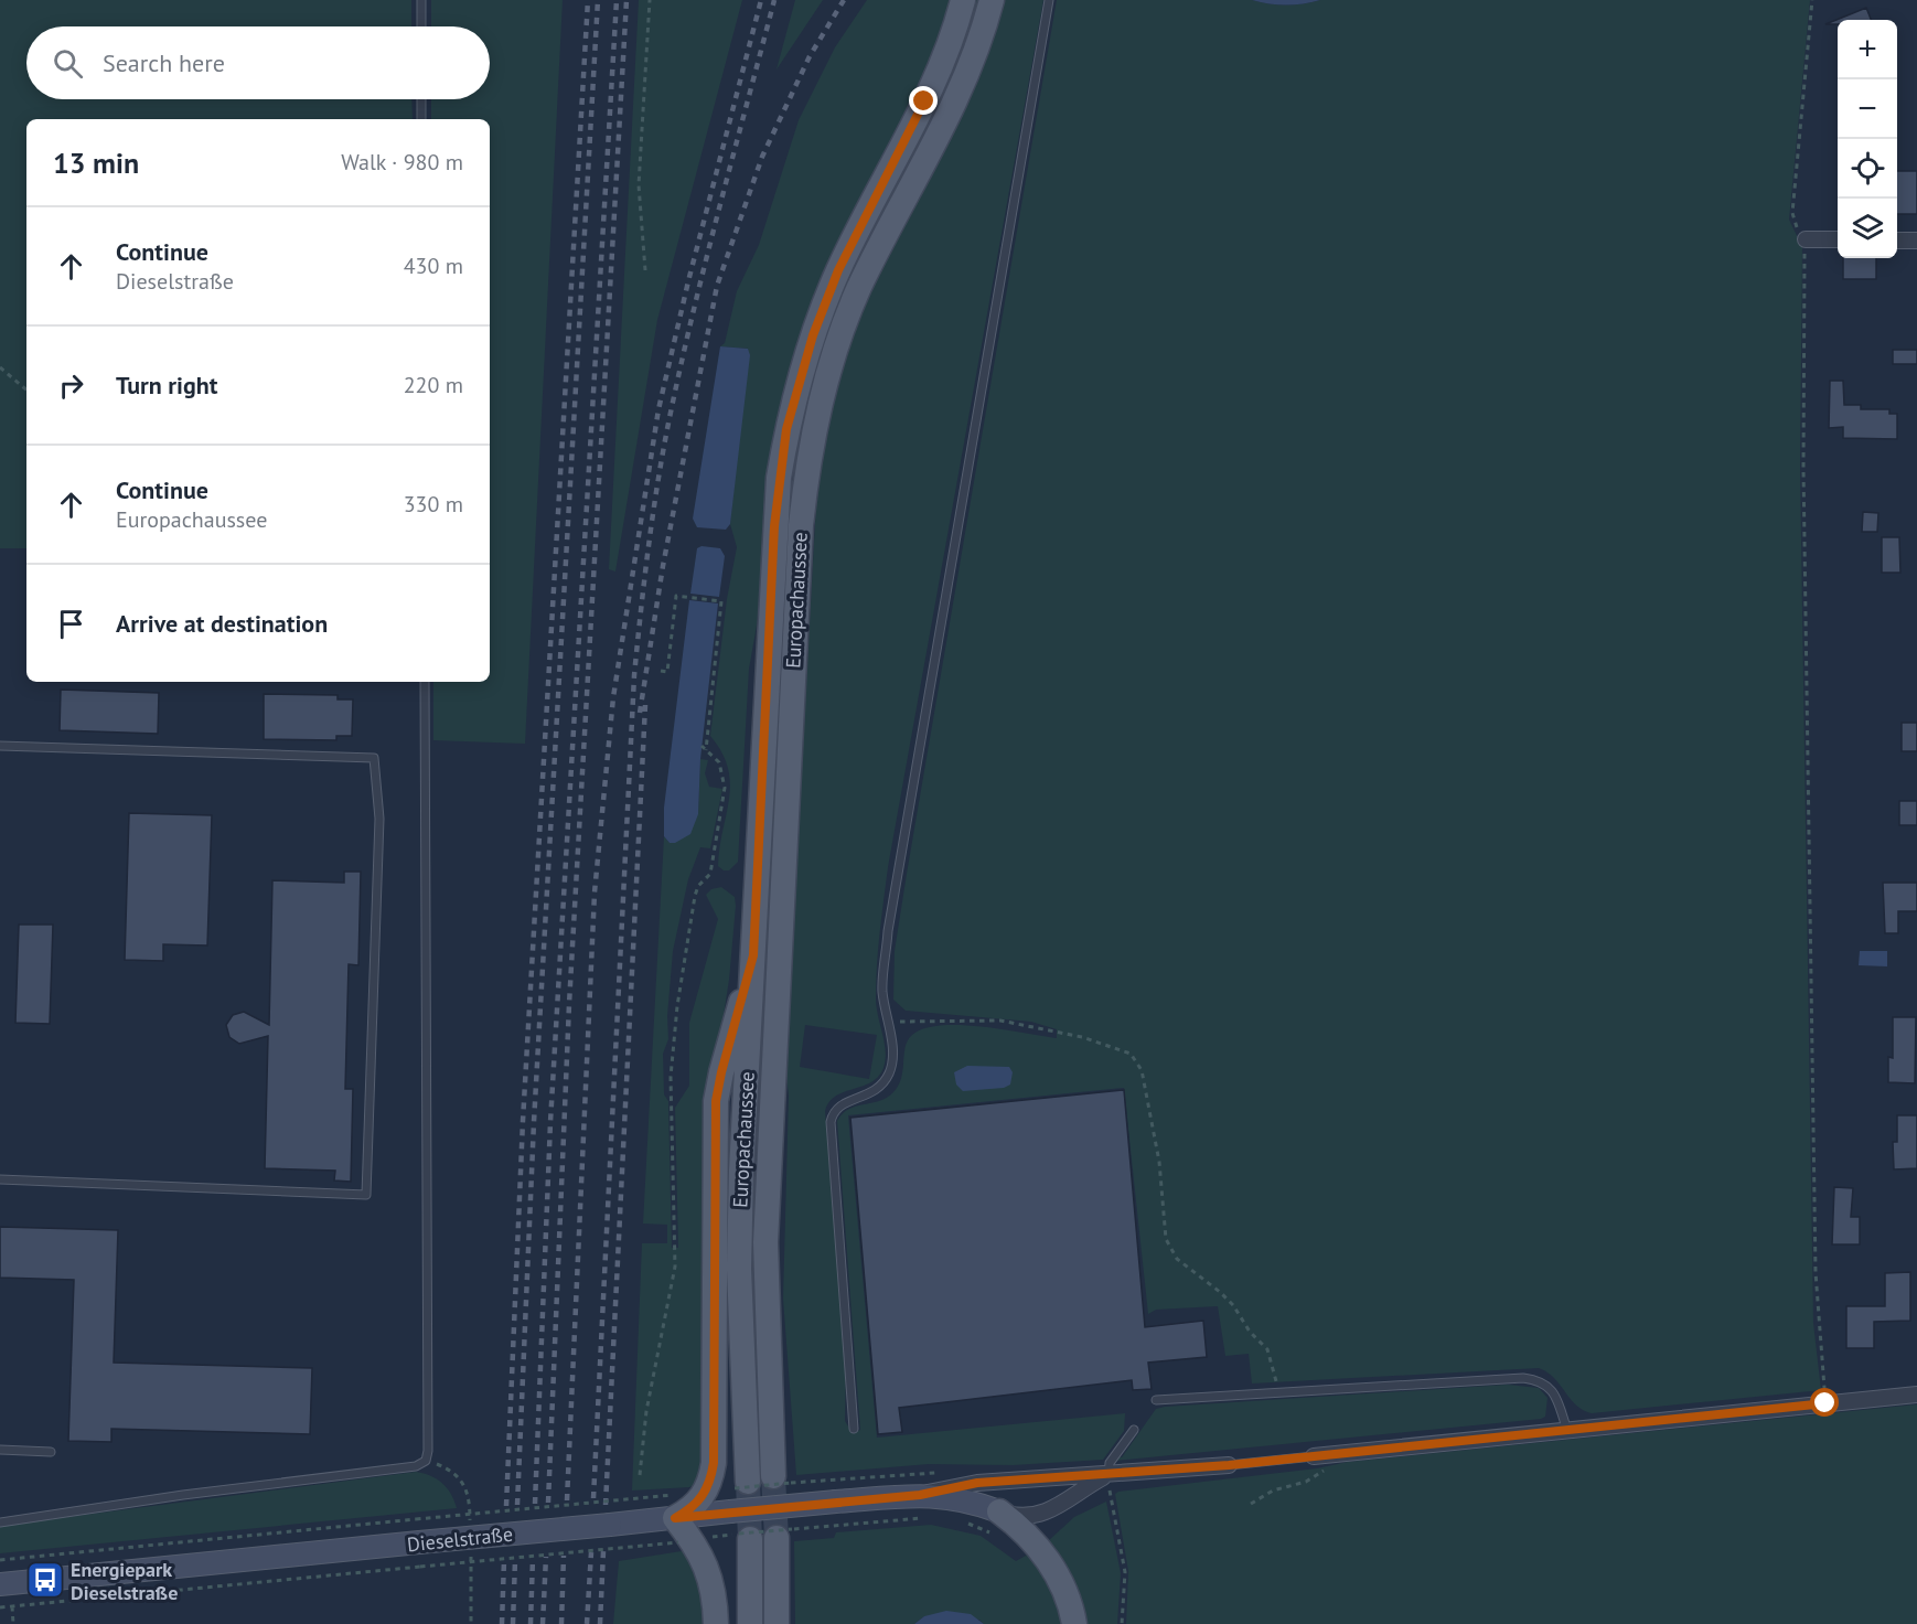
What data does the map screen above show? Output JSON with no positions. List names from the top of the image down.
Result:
{
  "streets": {
    "main road": ["Europachaussee"],
    "street": ["Dieselstraße"]
  },
  "places": {
    "bus stop": ["Energiepark Dieselstraße"]
  },
  "page": {
    "map_buttons": ["+", "−"],
    "search": "Search here",
    "heading": ["13 min", "Walk · 980 m"],
    "list": [
      ["Continue", "Dieselstraße", "430 m"],
      ["Turn right", "220 m"],
      ["Continue", "Europachaussee", "330 m"],
      "Arrive at destination"
    ]
  }
}
